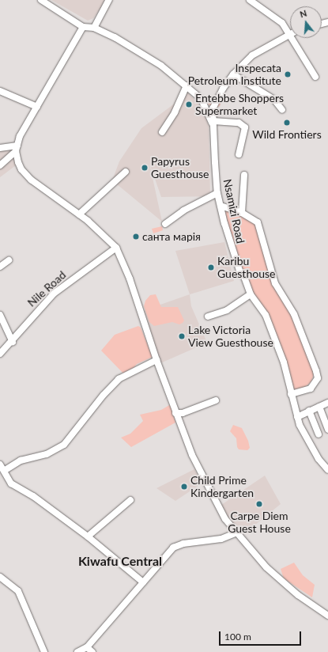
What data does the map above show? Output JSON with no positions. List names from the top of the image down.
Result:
{
  "streets": {
    "street": ["Nsamizi Road", "Nile Road"]
  },
  "districts": ["Kiwafu Central"],
  "places": [
    "Inspecata Petroleum Institute",
    "Entebbe Shoppers Supermarket",
    "Wild Frontiers",
    "Papyrus Guesthouse",
    "санта марія",
    "Karibu Guesthouse",
    "Lake Victoria View Guesthouse",
    "Child Prime Kindergarten",
    "Carpe Diem Guest House"
  ],
  "scale_bar": "100 m",
  "north": "top"
}
